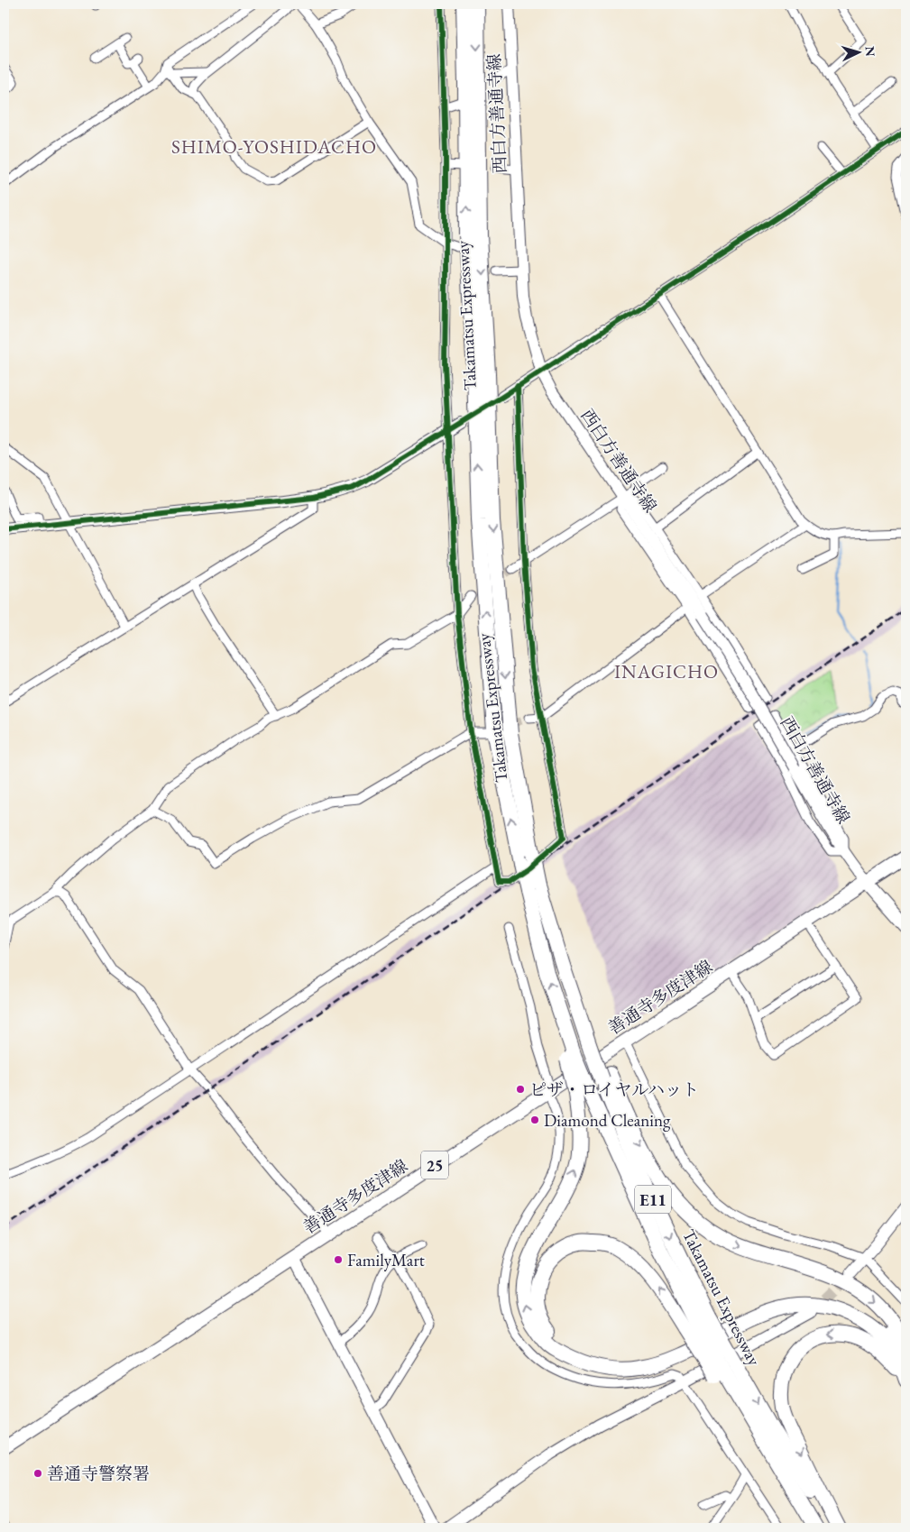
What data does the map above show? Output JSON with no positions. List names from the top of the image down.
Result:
{
  "streets": {
    "highway": ["Takamatsu Expressway", "E11"],
    "main road": ["善通寺多度津線", "25"],
    "street": ["西白方善通寺線"]
  },
  "crossings": [
    ["西白方善通寺線", "善通寺多度津線"]
  ],
  "districts": ["SHIMO-YOSHIDACHO", "INAGICHO"],
  "places": [
    "ピザ・ロイヤルハット",
    "Diamond Cleaning",
    "FamilyMart",
    "善通寺警察署"
  ],
  "north": "right"
}
